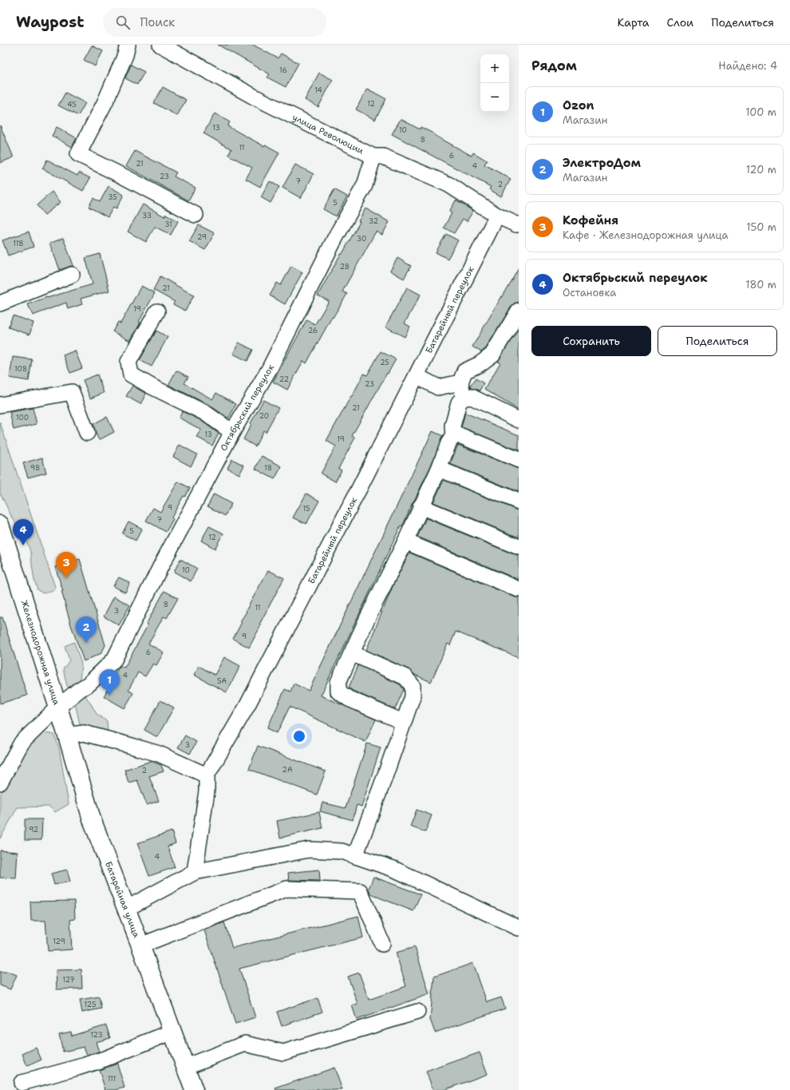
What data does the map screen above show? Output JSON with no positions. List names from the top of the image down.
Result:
{
  "streets": {
    "main road": ["Железнодорожная улица", "Батарейная улица"],
    "street": ["улица Революции", "Батарейный переулок", "Октябрьский переулок"]
  },
  "crossings": [
    ["улица Революции", "Батарейный переулок"],
    ["улица Революции", "Октябрьский переулок"],
    ["Октябрьский переулок", "Железнодорожная улица"],
    ["Октябрьский переулок", "Батарейная улица"],
    ["Железнодорожная улица", "Батарейная улица"]
  ],
  "house_numbers": [
    "16",
    "14",
    "12",
    "45",
    "13",
    "10",
    "8",
    "11",
    "6",
    "21",
    "4",
    "23",
    "7",
    "2",
    "35",
    "5",
    "33",
    "32",
    "31",
    "29",
    "30",
    "118",
    "28",
    "21",
    "19",
    "26",
    "25",
    "108",
    "22",
    "23",
    "21",
    "20",
    "100",
    "13",
    "19",
    "98",
    "18",
    "9",
    "15",
    "7",
    "5",
    "12",
    "10",
    "8",
    "11",
    "3",
    "9",
    "6",
    "4",
    "5А",
    "3",
    "2А",
    "2",
    "92",
    "4",
    "129",
    "127",
    "125",
    "123",
    "111"
  ],
  "page": {
    "header": "Waypost",
    "search": "Поиск",
    "nav": ["Карта", "Слои", "Поделиться"],
    "heading": ["Рядом", "Найдено: 4"],
    "map_buttons": ["+", "−"],
    "list": [
      {
        "mark": "1",
        "name": "Ozon",
        "note": "Магазин",
        "value": "100 m"
      },
      {
        "mark": "2",
        "name": "ЭлектроДом",
        "note": "Магазин",
        "value": "120 m"
      },
      {
        "mark": "3",
        "name": "Кофейня",
        "note": "Кафе · Железнодорожная улица",
        "value": "150 m"
      },
      {
        "mark": "4",
        "name": "Октябрьский переулок",
        "note": "Остановка",
        "value": "180 m"
      }
    ],
    "buttons": ["Сохранить", "Поделиться"],
    "pins": [
      "4",
      "3",
      "2",
      "1"
    ]
  }
}
